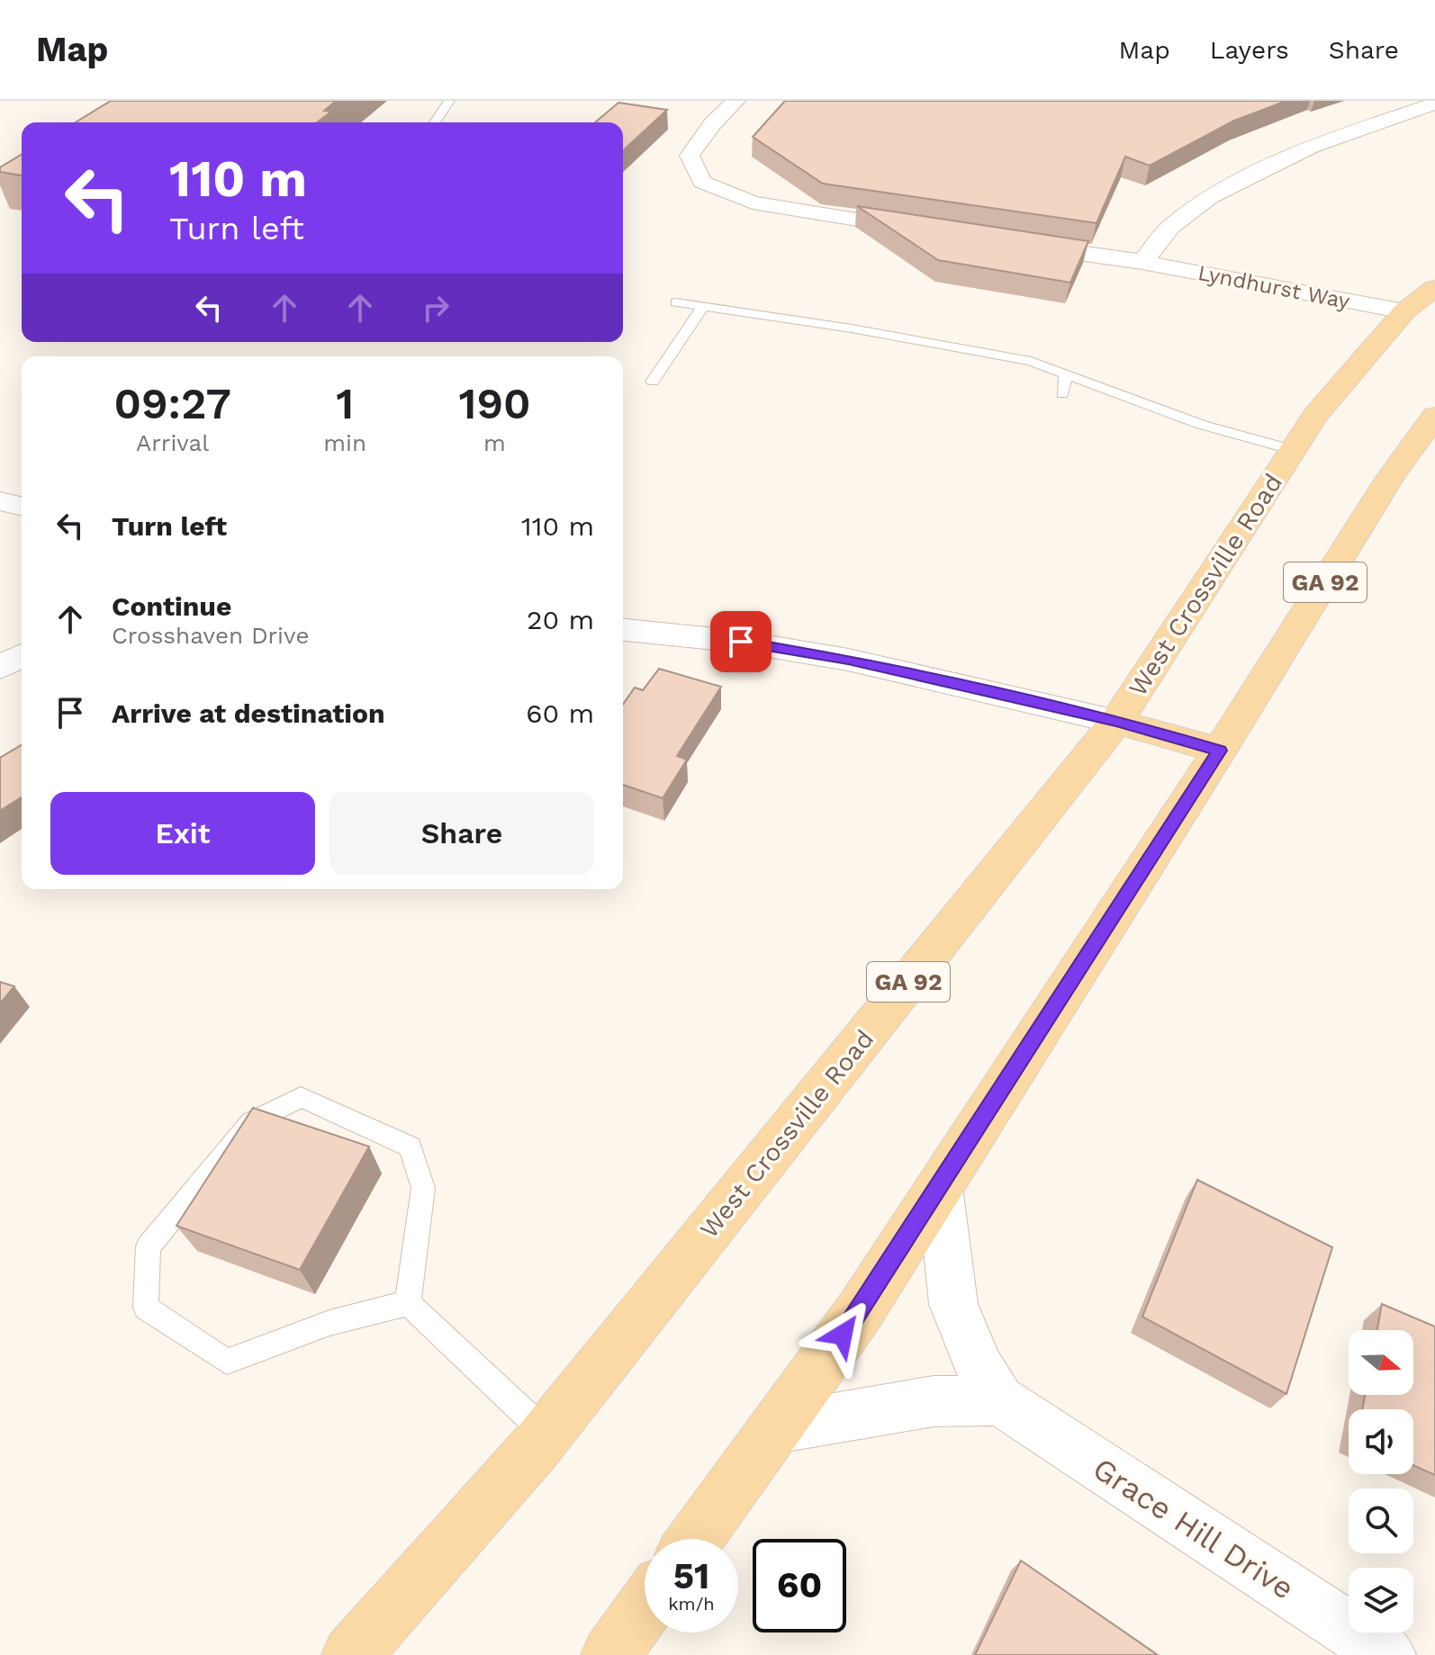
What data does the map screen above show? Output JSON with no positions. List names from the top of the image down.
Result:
{
  "streets": {
    "main road": ["GA 92", "West Crossville Road"],
    "street": ["Lyndhurst Way", "Grace Hill Drive"]
  },
  "crossings": [
    ["Lyndhurst Way", "West Crossville Road"],
    ["GA 92", "Grace Hill Drive"]
  ],
  "north": "right",
  "page": {
    "header": "Map",
    "nav": ["Map", "Layers", "Share"],
    "turn": ["110 m", "Turn left"],
    "eta": [
      "09:27",
      "Arrival",
      "1",
      "min",
      "190",
      "m"
    ],
    "list": [
      {
        "name": "Turn left",
        "value": "110 m"
      },
      {
        "name": "Continue",
        "note": "Crosshaven Drive",
        "value": "20 m"
      },
      {
        "name": "Arrive at destination",
        "value": "60 m"
      }
    ],
    "buttons": ["Exit", "Share"],
    "speed": "51 km/h",
    "limit": "60"
  }
}
